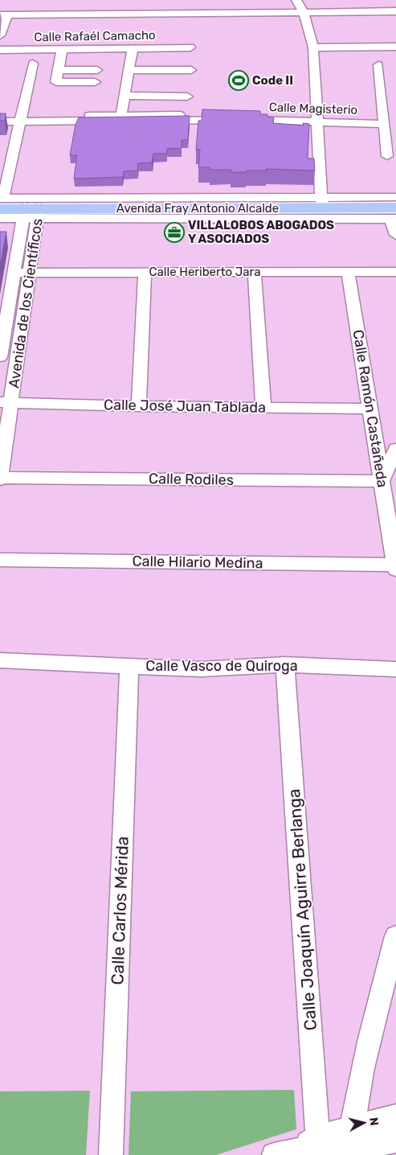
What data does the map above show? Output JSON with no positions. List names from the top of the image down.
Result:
{
  "streets": {
    "main road": ["Avenida Fray Antonio Alcalde"],
    "street": [
      "Calle Rafaél Camacho",
      "Calle Magisterio",
      "Calle Heriberto Jara",
      "Avenida de los Científicos",
      "Calle José Juan Tablada",
      "Calle Ramón Castañeda",
      "Calle Rodiles",
      "Calle Hilario Medina",
      "Calle Vasco de Quiroga",
      "Calle Joaquín Aguirre Berlanga",
      "Calle Carlos Mérida"
    ]
  },
  "crossings": [
    ["Avenida Fray Antonio Alcalde", "Avenida de los Científicos"],
    ["Calle Heriberto Jara", "Avenida de los Científicos"],
    ["Calle Heriberto Jara", "Calle Ramón Castañeda"],
    ["Avenida de los Científicos", "Calle José Juan Tablada"],
    ["Avenida de los Científicos", "Calle Rodiles"],
    ["Calle José Juan Tablada", "Calle Ramón Castañeda"],
    ["Calle Ramón Castañeda", "Calle Rodiles"],
    ["Calle Ramón Castañeda", "Calle Hilario Medina"],
    ["Calle Vasco de Quiroga", "Calle Joaquín Aguirre Berlanga"],
    ["Calle Vasco de Quiroga", "Calle Carlos Mérida"]
  ],
  "places": {
    "sports": ["Code II"],
    "office": ["VILLALOBOS ABOGADOS Y ASOCIADOS"]
  },
  "north": "right"
}
